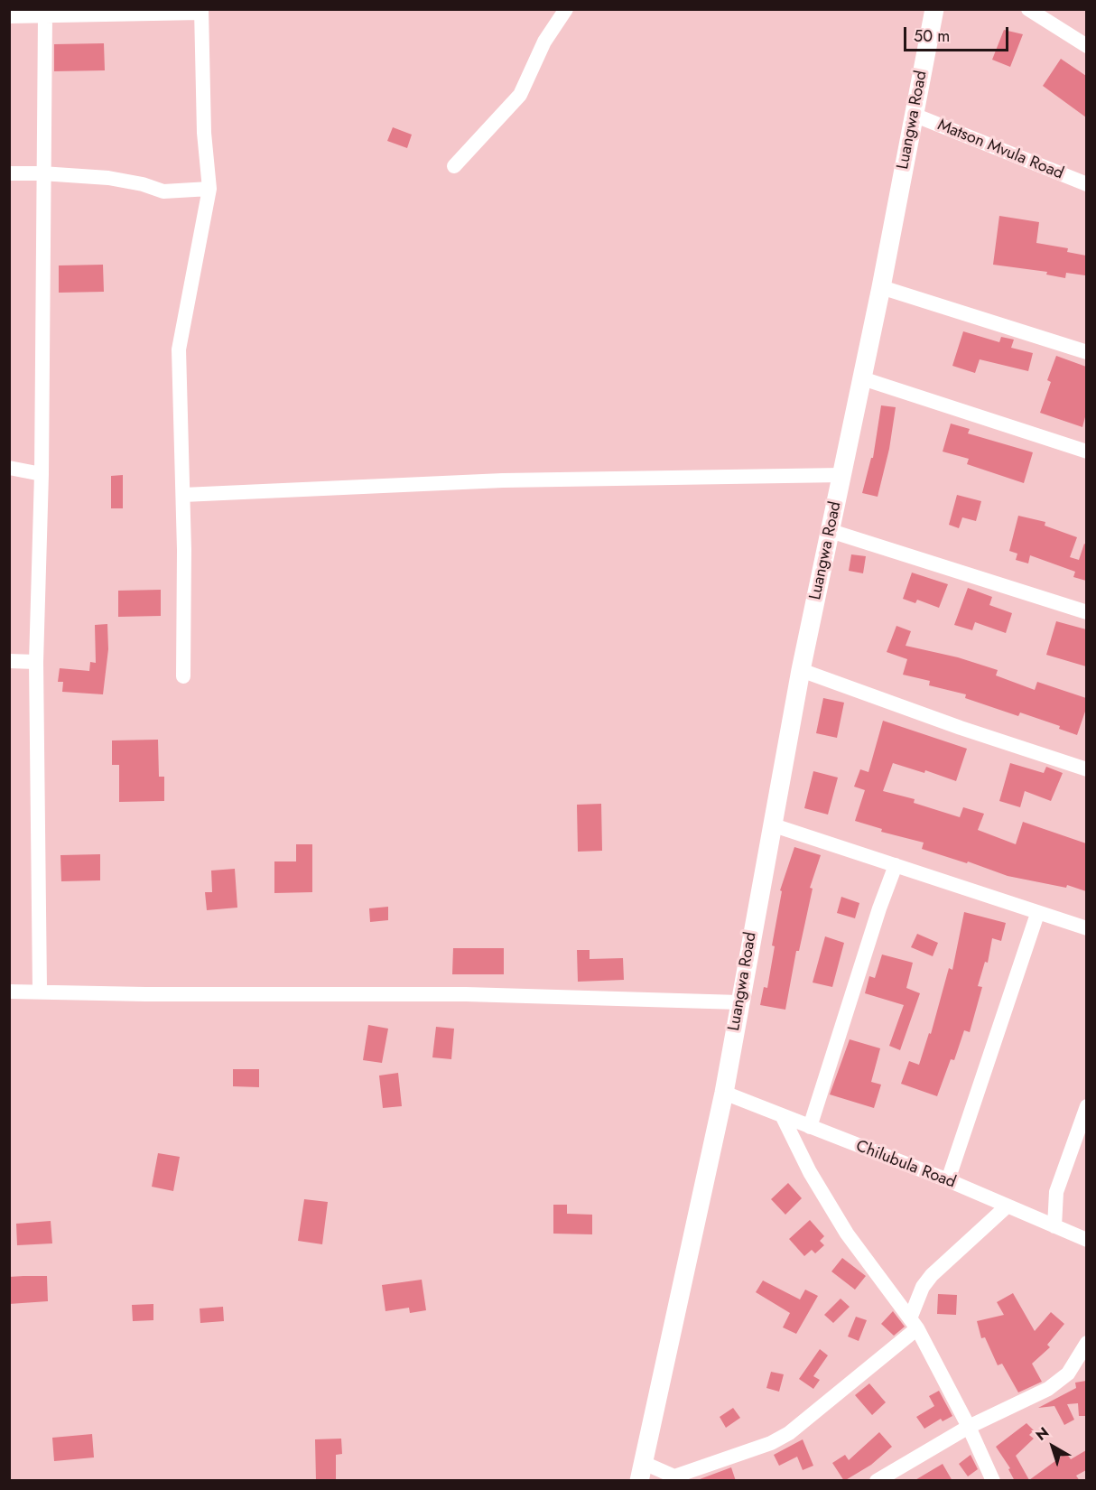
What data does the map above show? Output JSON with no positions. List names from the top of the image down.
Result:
{
  "streets": {
    "street": ["Luangwa Road", "Matson Mvula Road", "Chilubula Road"]
  },
  "crossings": [
    ["Luangwa Road", "Matson Mvula Road"],
    ["Luangwa Road", "Chilubula Road"]
  ],
  "scale_bar": "50 m",
  "north": "top left"
}
